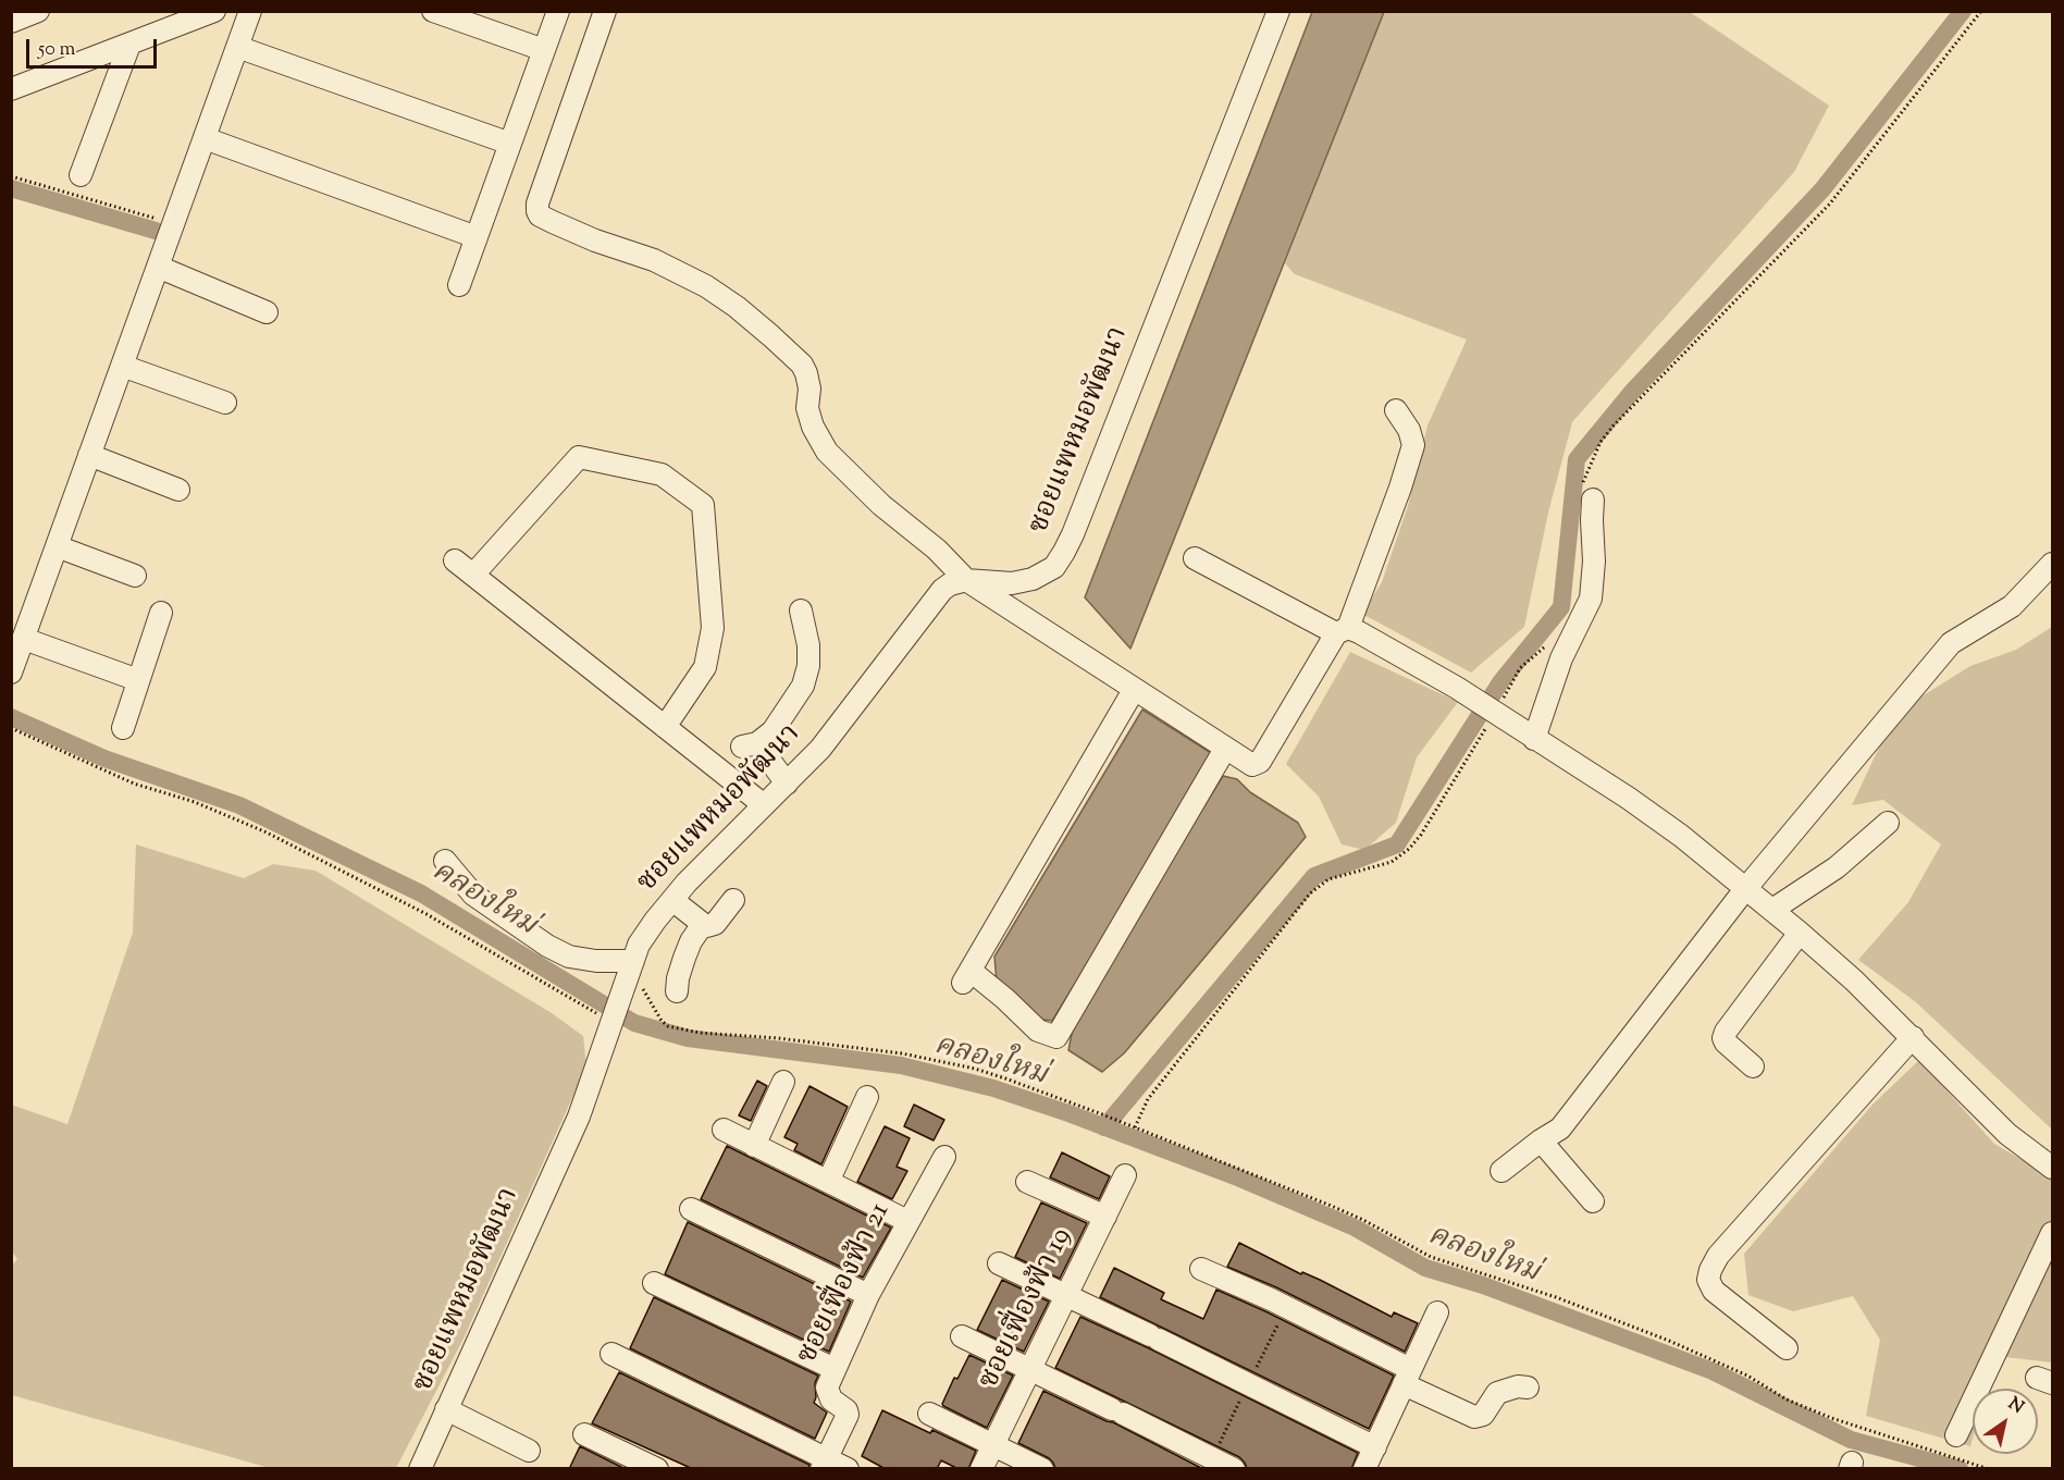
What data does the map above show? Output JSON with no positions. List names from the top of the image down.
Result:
{
  "streets": {
    "street": ["ซอยแพหมอพัฒนา", "ซอยเฟื่องฟ้า 21", "ซอยเฟื่องฟ้า 19"]
  },
  "water": ["คลองใหม่"],
  "scale_bar": "50 m",
  "north": "top right"
}
